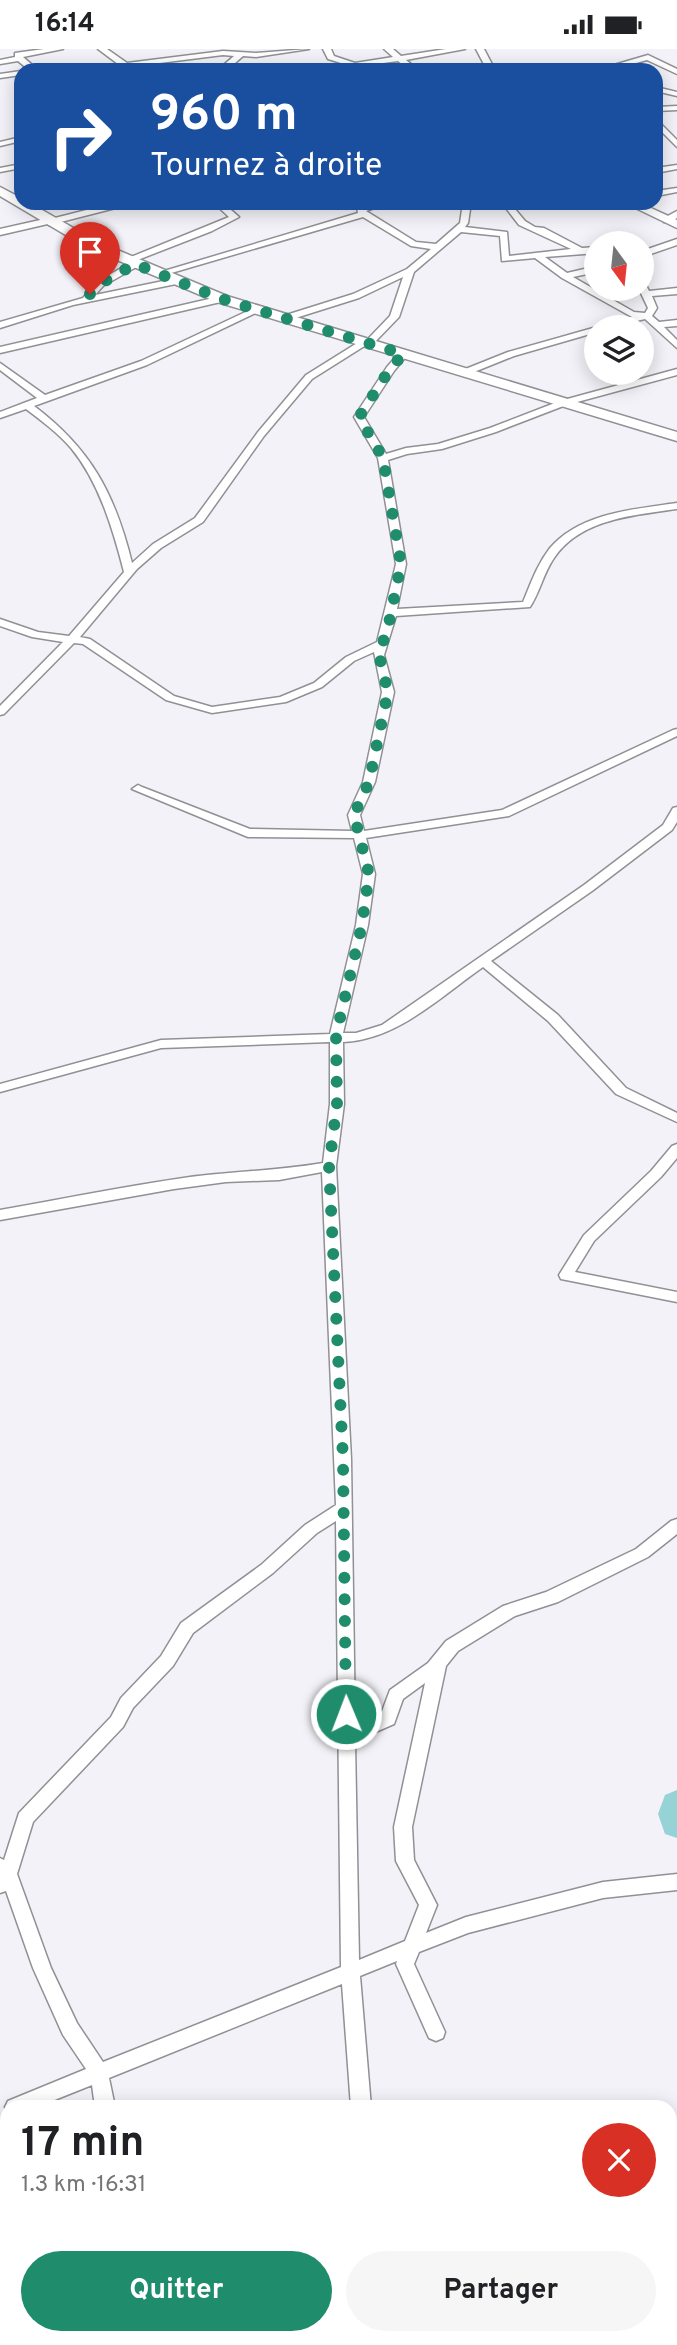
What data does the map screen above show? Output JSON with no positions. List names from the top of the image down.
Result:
{
  "north": "bottom",
  "page": {
    "status": "16:14",
    "turn": ["960 m", "Tournez à droite"],
    "heading": ["17 min", "1.3 km · 16:31"],
    "buttons": ["Quitter", "Partager"]
  }
}
